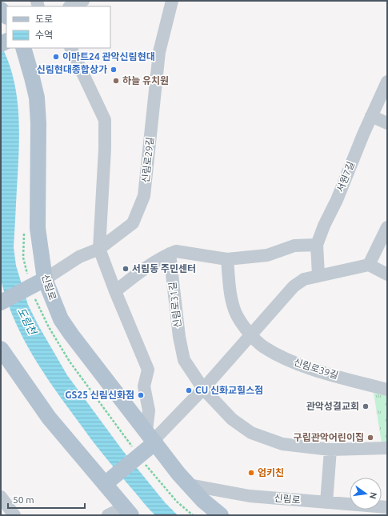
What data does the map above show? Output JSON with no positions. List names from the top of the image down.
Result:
{
  "streets": {
    "main road": ["신림로"],
    "street": [
      "신림로29길",
      "서원7길",
      "신림로31길",
      "신림로39길"
    ]
  },
  "crossings": [
    ["신림로29길", "신림로"]
  ],
  "water": ["도림천"],
  "places": [
    "이마트24 관악신림현대",
    "신림현대종합상가",
    "하늘 유치원",
    "서림동 주민센터",
    "CU 신화교힐스점",
    "GS25 신림신화점",
    "관악성결교회",
    "구립관악어린이집",
    "엄키친"
  ],
  "legend": ["도로", "수역"],
  "scale_bar": "50 m",
  "north": "right"
}
